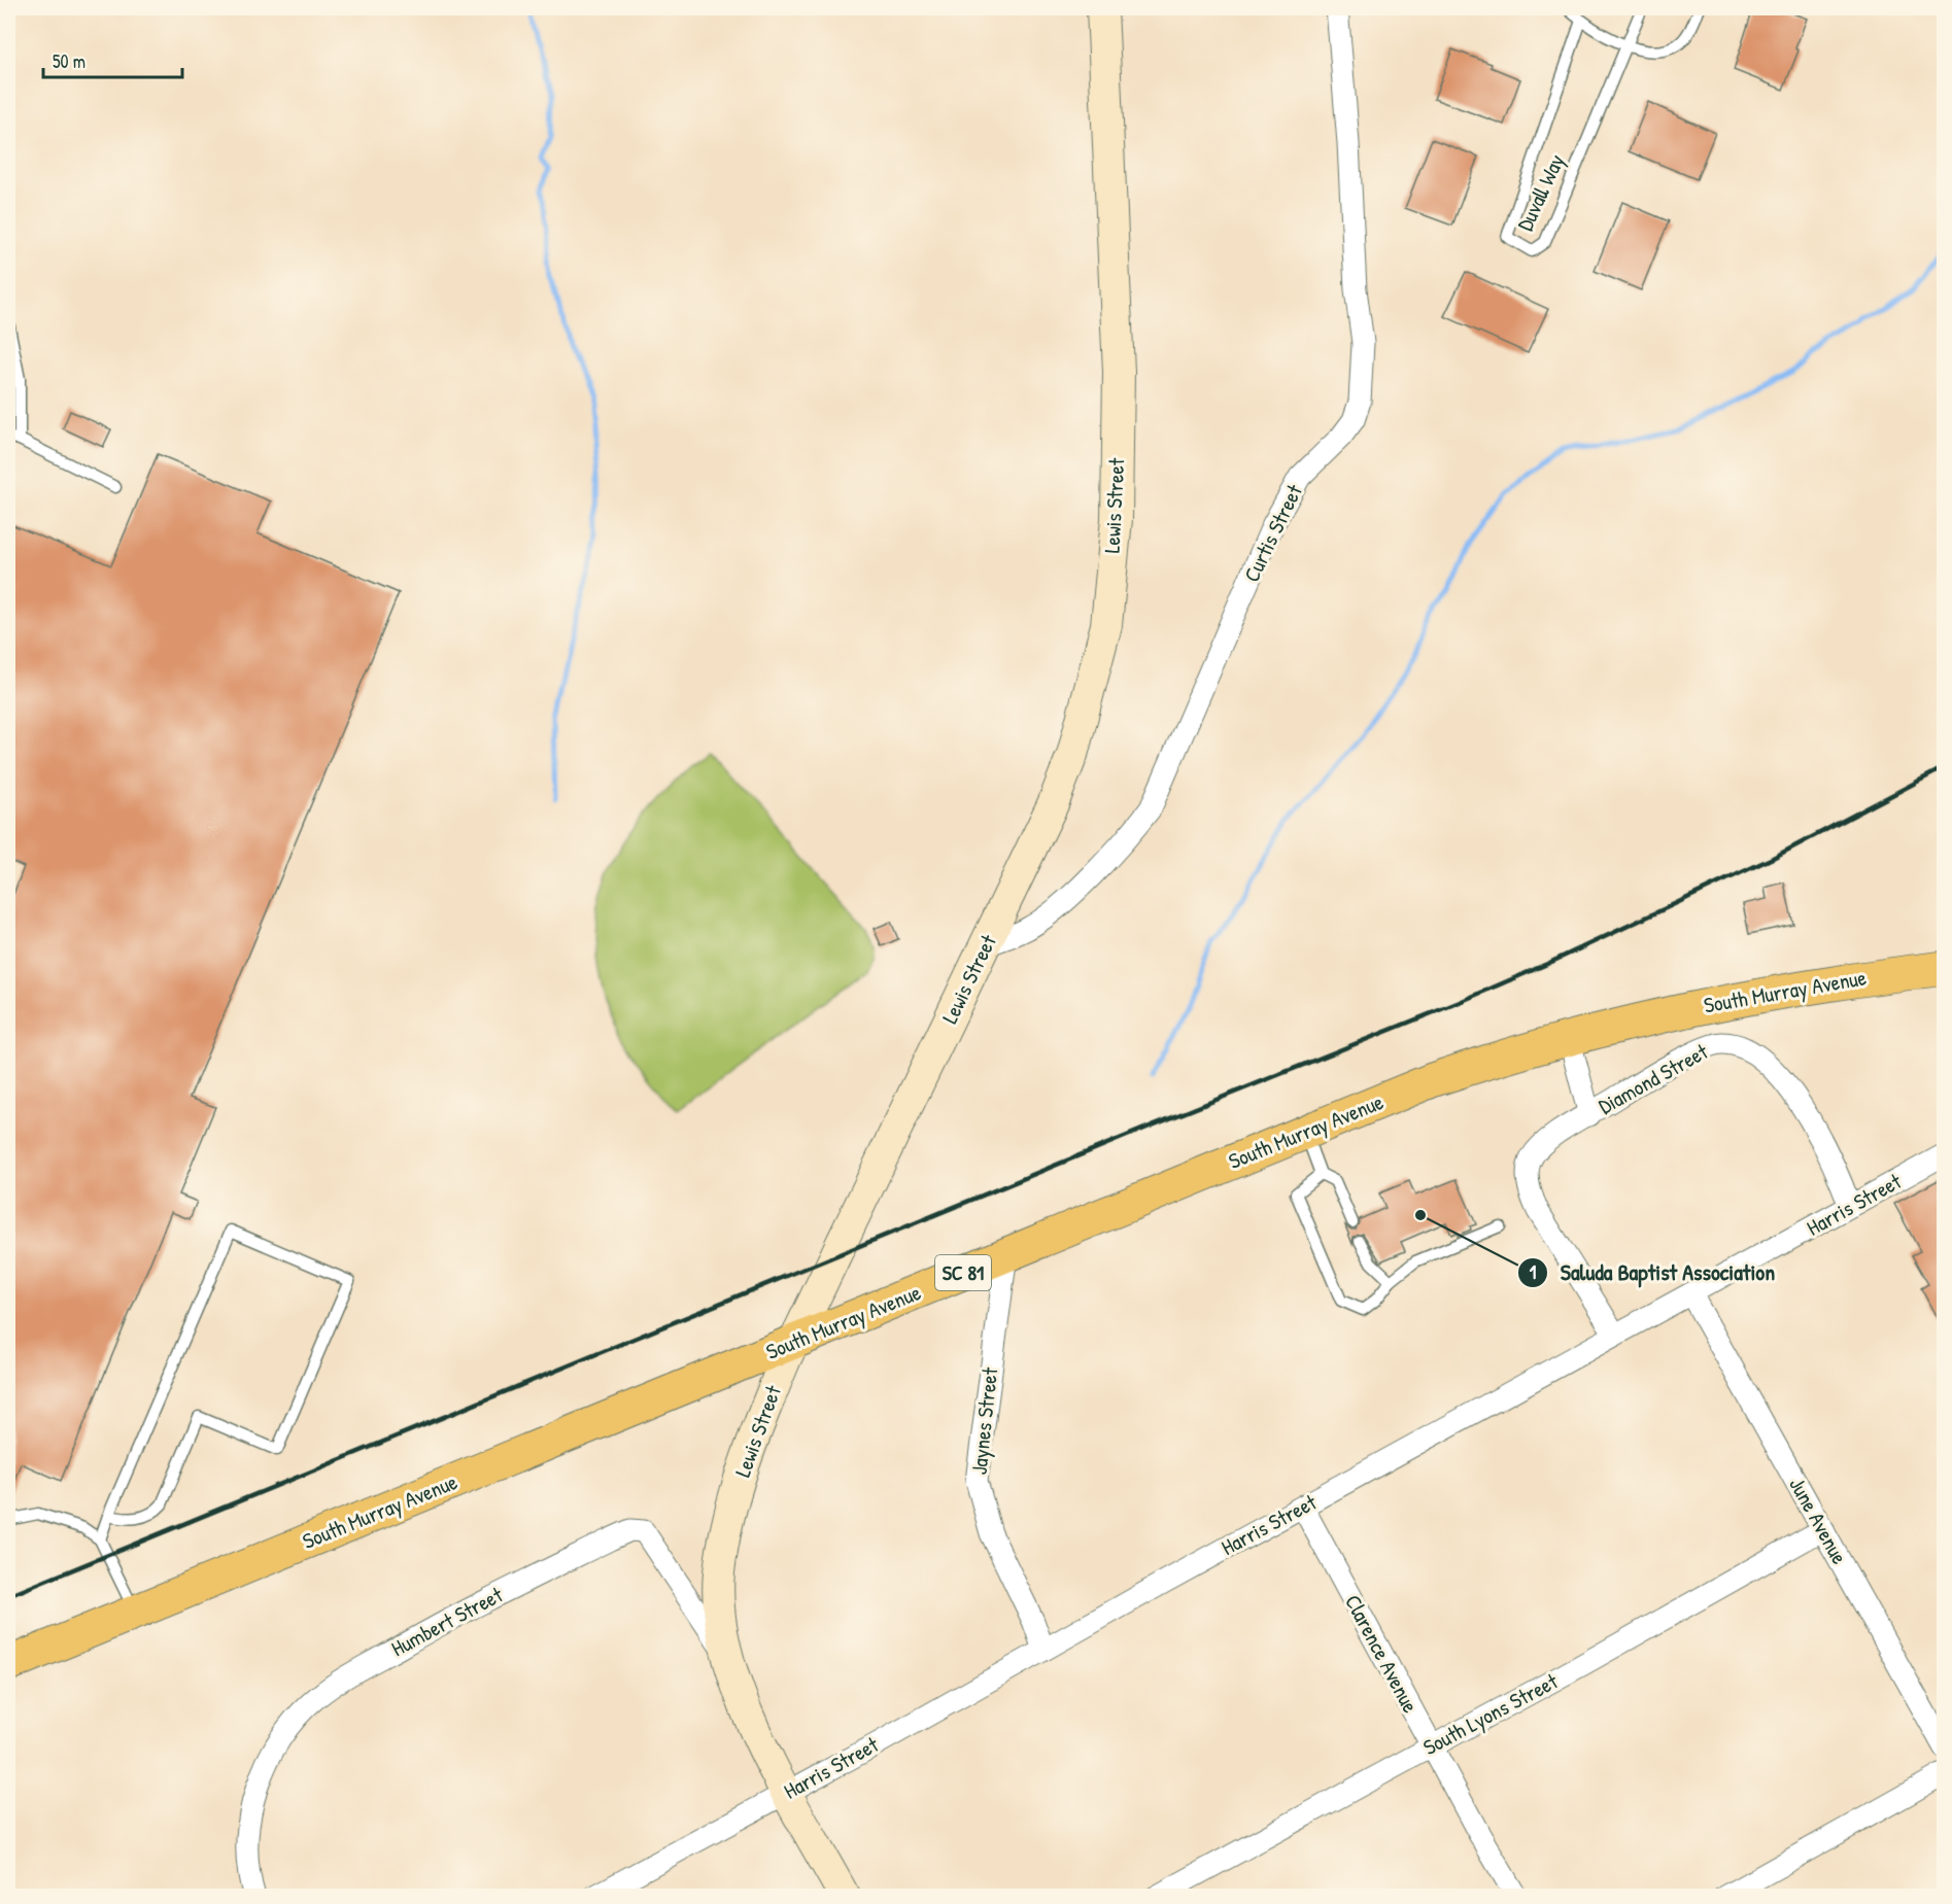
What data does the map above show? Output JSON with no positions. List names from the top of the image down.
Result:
{
  "streets": {
    "main road": ["South Murray Avenue", "SC 81"],
    "street": [
      "Lewis Street",
      "Curtis Street",
      "Diamond Street",
      "Harris Street",
      "Jaynes Street",
      "June Avenue",
      "Humbert Street",
      "Clarence Avenue",
      "South Lyons Street"
    ],
    "lane": ["Duvall Way"]
  },
  "crossings": [
    ["Lewis Street", "Curtis Street"],
    ["Lewis Street", "South Murray Avenue"],
    ["Lewis Street", "Harris Street"],
    ["Lewis Street", "Humbert Street"],
    ["South Murray Avenue", "Diamond Street"],
    ["South Murray Avenue", "Jaynes Street"],
    ["Diamond Street", "Harris Street"],
    ["Harris Street", "Jaynes Street"],
    ["Harris Street", "June Avenue"],
    ["Harris Street", "Clarence Avenue"],
    ["June Avenue", "South Lyons Street"],
    ["Clarence Avenue", "South Lyons Street"]
  ],
  "places": ["Saluda Baptist Association"],
  "scale_bar": "50 m"
}
